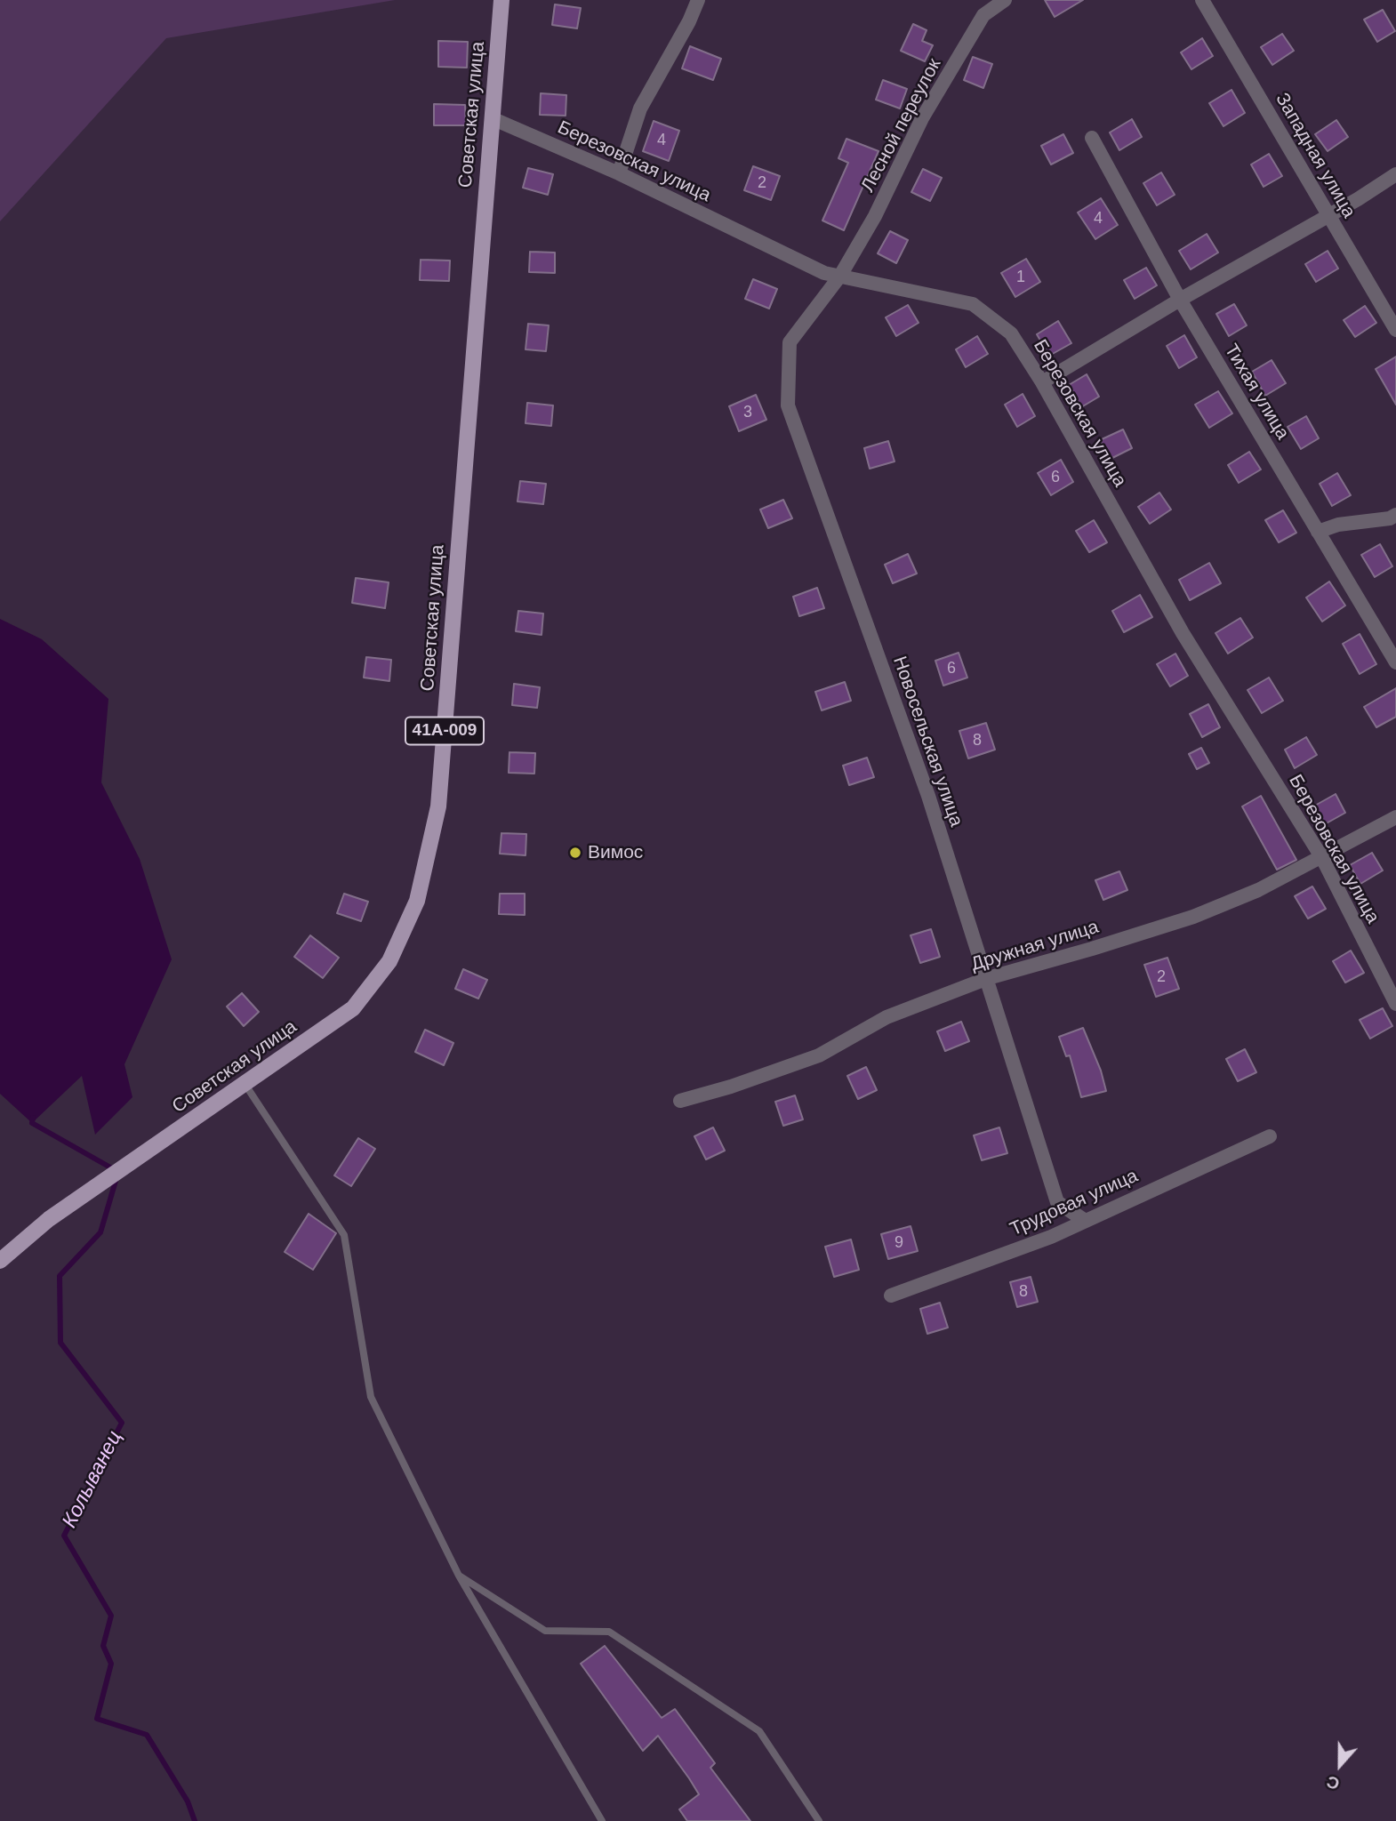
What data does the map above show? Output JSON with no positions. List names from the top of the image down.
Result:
{
  "streets": {
    "main road": ["Советская улица", "41А-009"],
    "street": [
      "Лесной переулок",
      "Западная улица",
      "Березовская улица",
      "Тихая улица",
      "Новосельская улица",
      "Дружная улица",
      "Трудовая улица"
    ]
  },
  "crossings": [
    ["Советская улица", "Березовская улица"],
    ["Лесной переулок", "Березовская улица"],
    ["Лесной переулок", "Новосельская улица"],
    ["Березовская улица", "Новосельская улица"],
    ["Березовская улица", "Дружная улица"],
    ["Новосельская улица", "Дружная улица"],
    ["Новосельская улица", "Трудовая улица"]
  ],
  "water": ["Колыванец"],
  "places": ["Вимос"],
  "house_numbers": [
    "4",
    "2",
    "4",
    "1",
    "3",
    "6",
    "6",
    "8",
    "2",
    "9",
    "8"
  ],
  "north": "bottom"
}
